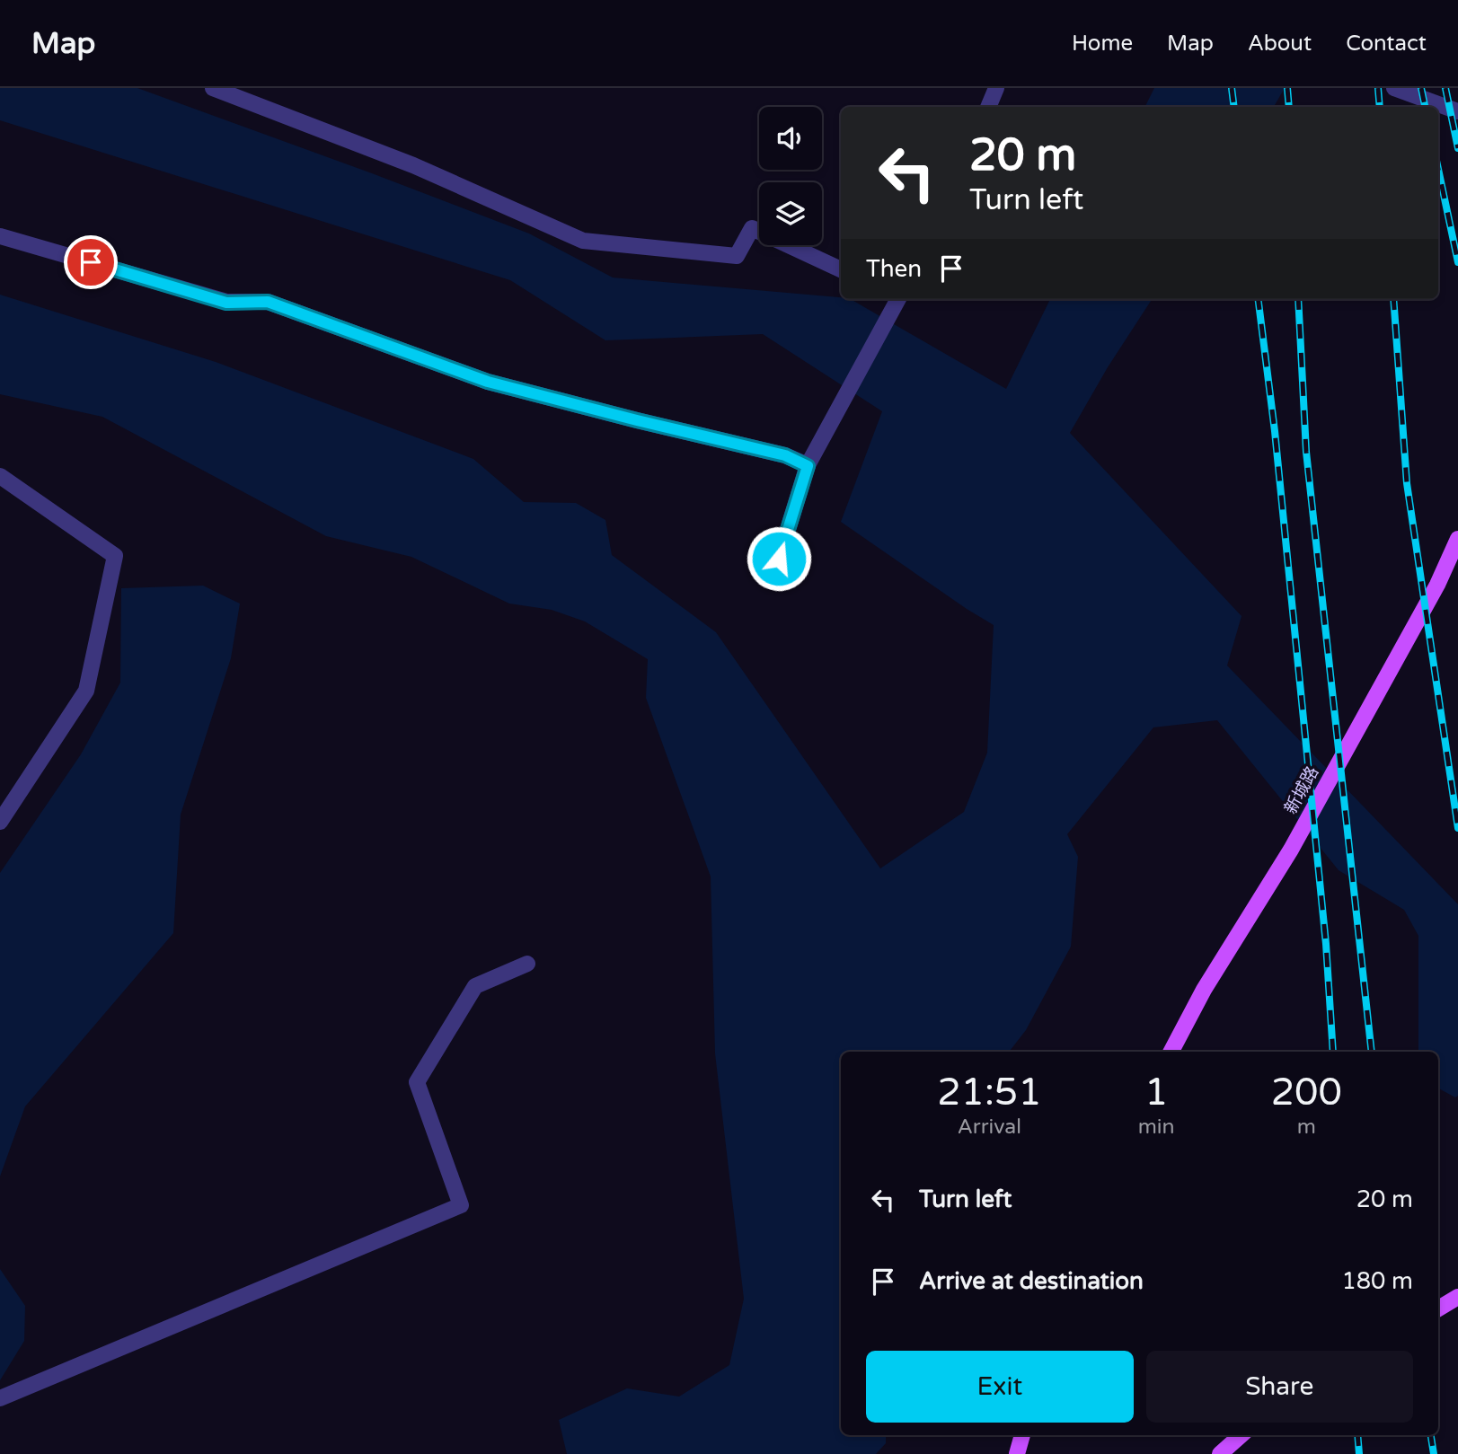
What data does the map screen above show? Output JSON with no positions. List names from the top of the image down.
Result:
{
  "streets": {
    "main road": ["新城路"]
  },
  "page": {
    "header": "Map",
    "nav": [
      "Home",
      "Map",
      "About",
      "Contact"
    ],
    "turn": ["20 m", "Turn left"],
    "then": "Then",
    "eta": [
      "21:51",
      "Arrival",
      "1",
      "min",
      "200",
      "m"
    ],
    "list": [
      {
        "name": "Turn left",
        "value": "20 m"
      },
      {
        "name": "Arrive at destination",
        "value": "180 m"
      }
    ],
    "buttons": ["Exit", "Share"]
  }
}
